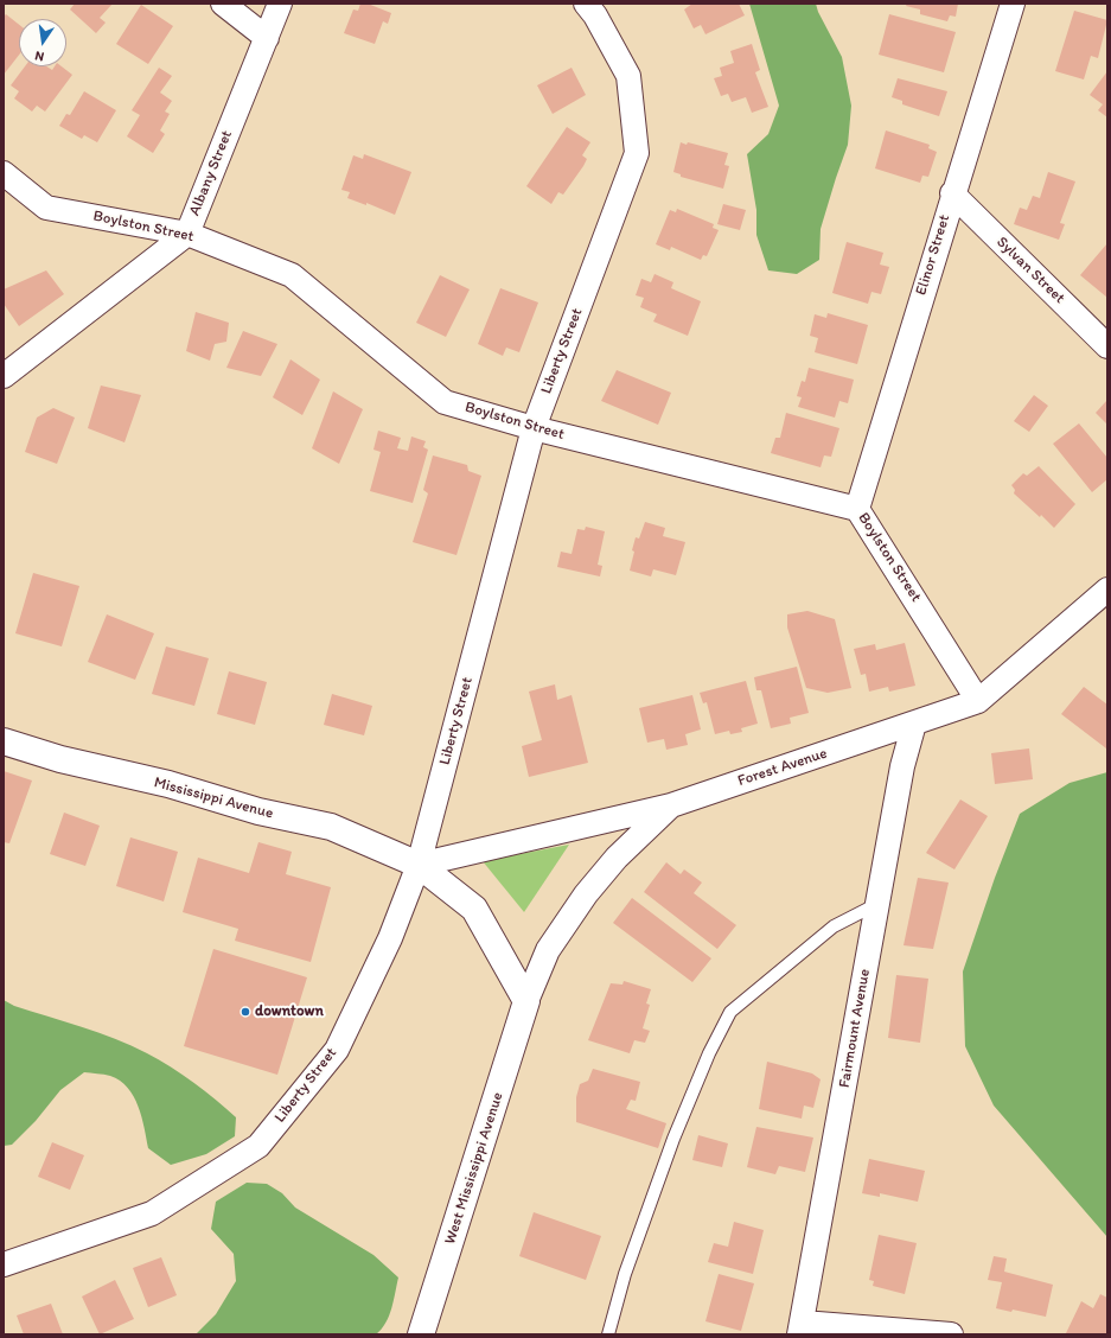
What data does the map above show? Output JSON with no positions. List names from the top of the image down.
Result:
{
  "streets": {
    "street": [
      "Albany Street",
      "Boylston Street",
      "Elinor Street",
      "Sylvan Street",
      "Liberty Street",
      "Forest Avenue",
      "Mississippi Avenue",
      "Fairmount Avenue",
      "West Mississippi Avenue"
    ]
  },
  "crossings": [
    ["Albany Street", "Boylston Street"],
    ["Boylston Street", "Elinor Street"],
    ["Boylston Street", "Liberty Street"],
    ["Boylston Street", "Forest Avenue"],
    ["Elinor Street", "Sylvan Street"],
    ["Liberty Street", "Forest Avenue"],
    ["Liberty Street", "Mississippi Avenue"],
    ["Forest Avenue", "Mississippi Avenue"],
    ["Forest Avenue", "Fairmount Avenue"],
    ["Forest Avenue", "West Mississippi Avenue"]
  ],
  "places": ["downtown"],
  "north": "bottom"
}
